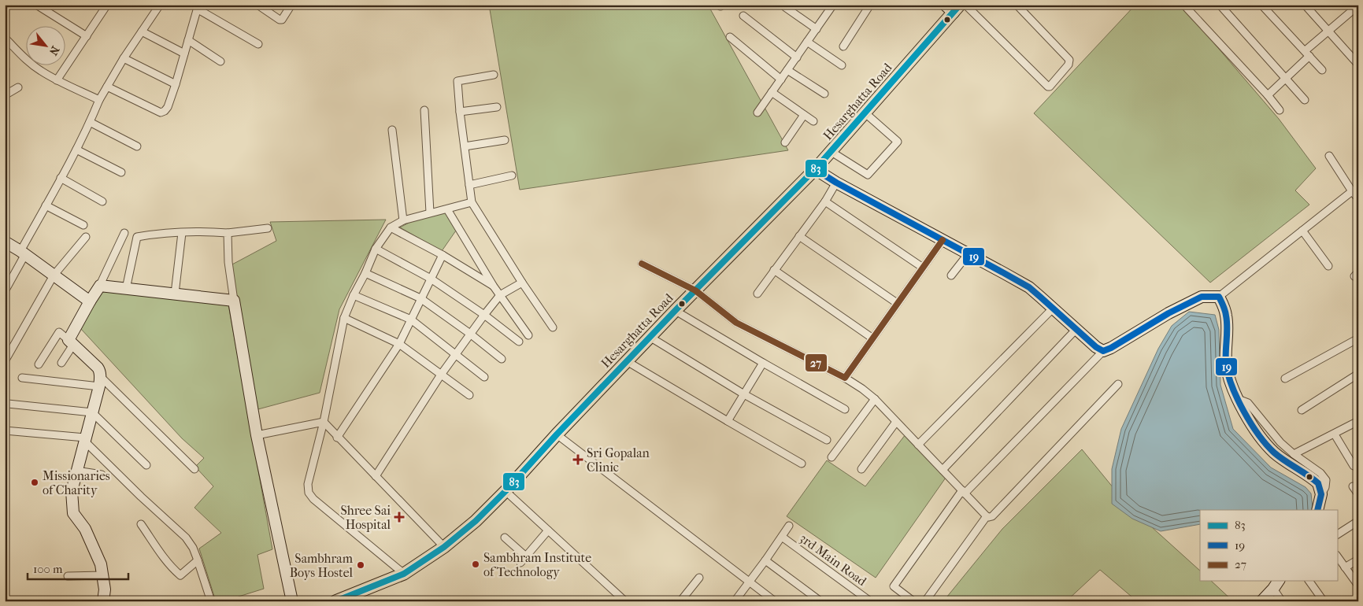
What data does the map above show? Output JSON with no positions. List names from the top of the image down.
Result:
{
  "streets": {
    "main road": ["Hesarghatta Road"],
    "street": ["3rd Main Road"]
  },
  "places": {
    "health": ["Sri Gopalan Clinic", "Shree Sai Hospital"],
    "other": ["Missionaries of Charity", "Sambhram Institute of Technology", "Sambhram Boys Hostel"]
  },
  "lines": ["transit line 83", "transit line 19", "transit line 27"],
  "legend": ["83", "19", "27"],
  "scale_bar": "100 m",
  "north": "bottom right"
}
